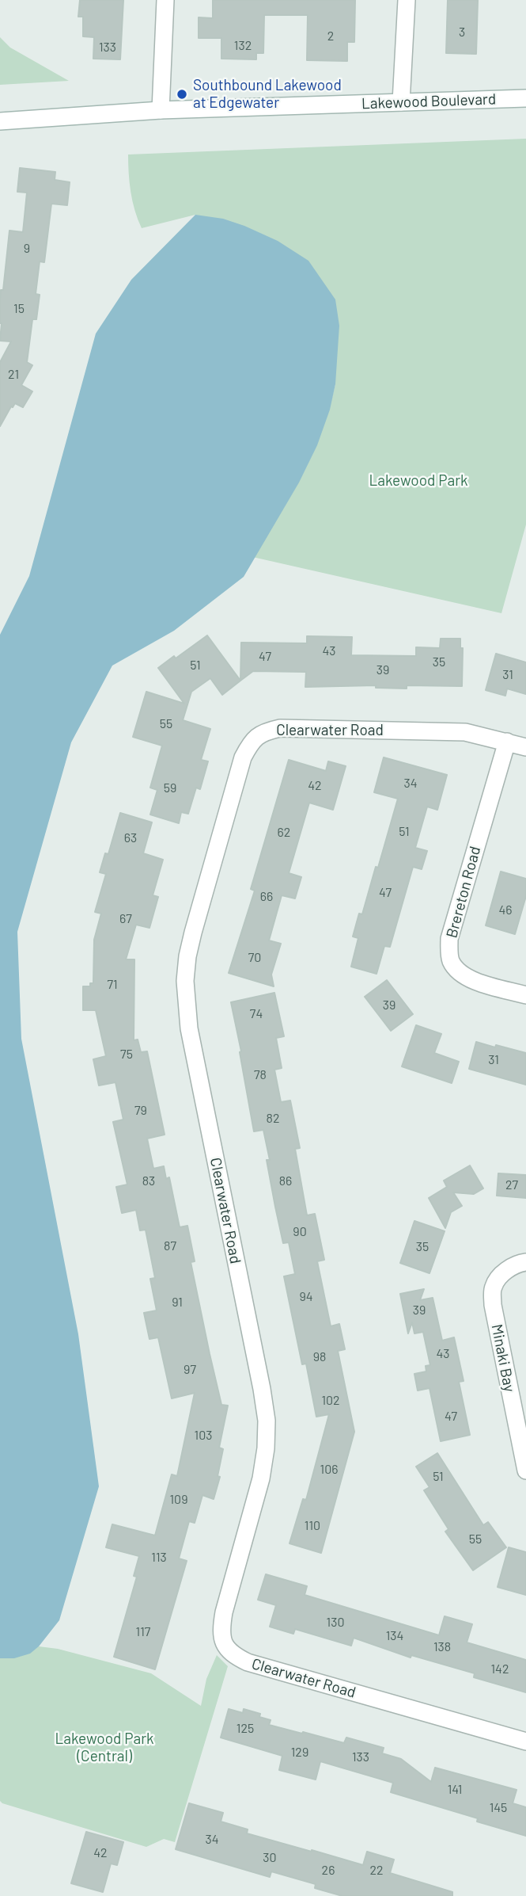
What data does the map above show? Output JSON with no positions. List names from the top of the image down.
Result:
{
  "streets": {
    "street": [
      "Lakewood Boulevard",
      "Clearwater Road",
      "Brereton Road",
      "Minaki Bay"
    ]
  },
  "crossings": [
    ["Clearwater Road", "Brereton Road"]
  ],
  "parks": ["Lakewood Park", "Lakewood Park (Central)"],
  "places": ["Southbound Lakewood at Edgewater"],
  "house_numbers": [
    "3",
    "2",
    "132",
    "133",
    "9",
    "15",
    "21",
    "43",
    "47",
    "35",
    "51",
    "39",
    "31",
    "55",
    "34",
    "42",
    "59",
    "51",
    "62",
    "63",
    "47",
    "66",
    "46",
    "67",
    "70",
    "71",
    "39",
    "74",
    "75",
    "31",
    "78",
    "79",
    "82",
    "83",
    "86",
    "27",
    "90",
    "87",
    "35",
    "94",
    "91",
    "39",
    "43",
    "98",
    "97",
    "102",
    "47",
    "103",
    "106",
    "51",
    "109",
    "110",
    "55",
    "113",
    "130",
    "117",
    "134",
    "138",
    "142",
    "125",
    "129",
    "133",
    "141",
    "145",
    "34",
    "42",
    "30",
    "26",
    "22"
  ]
}
